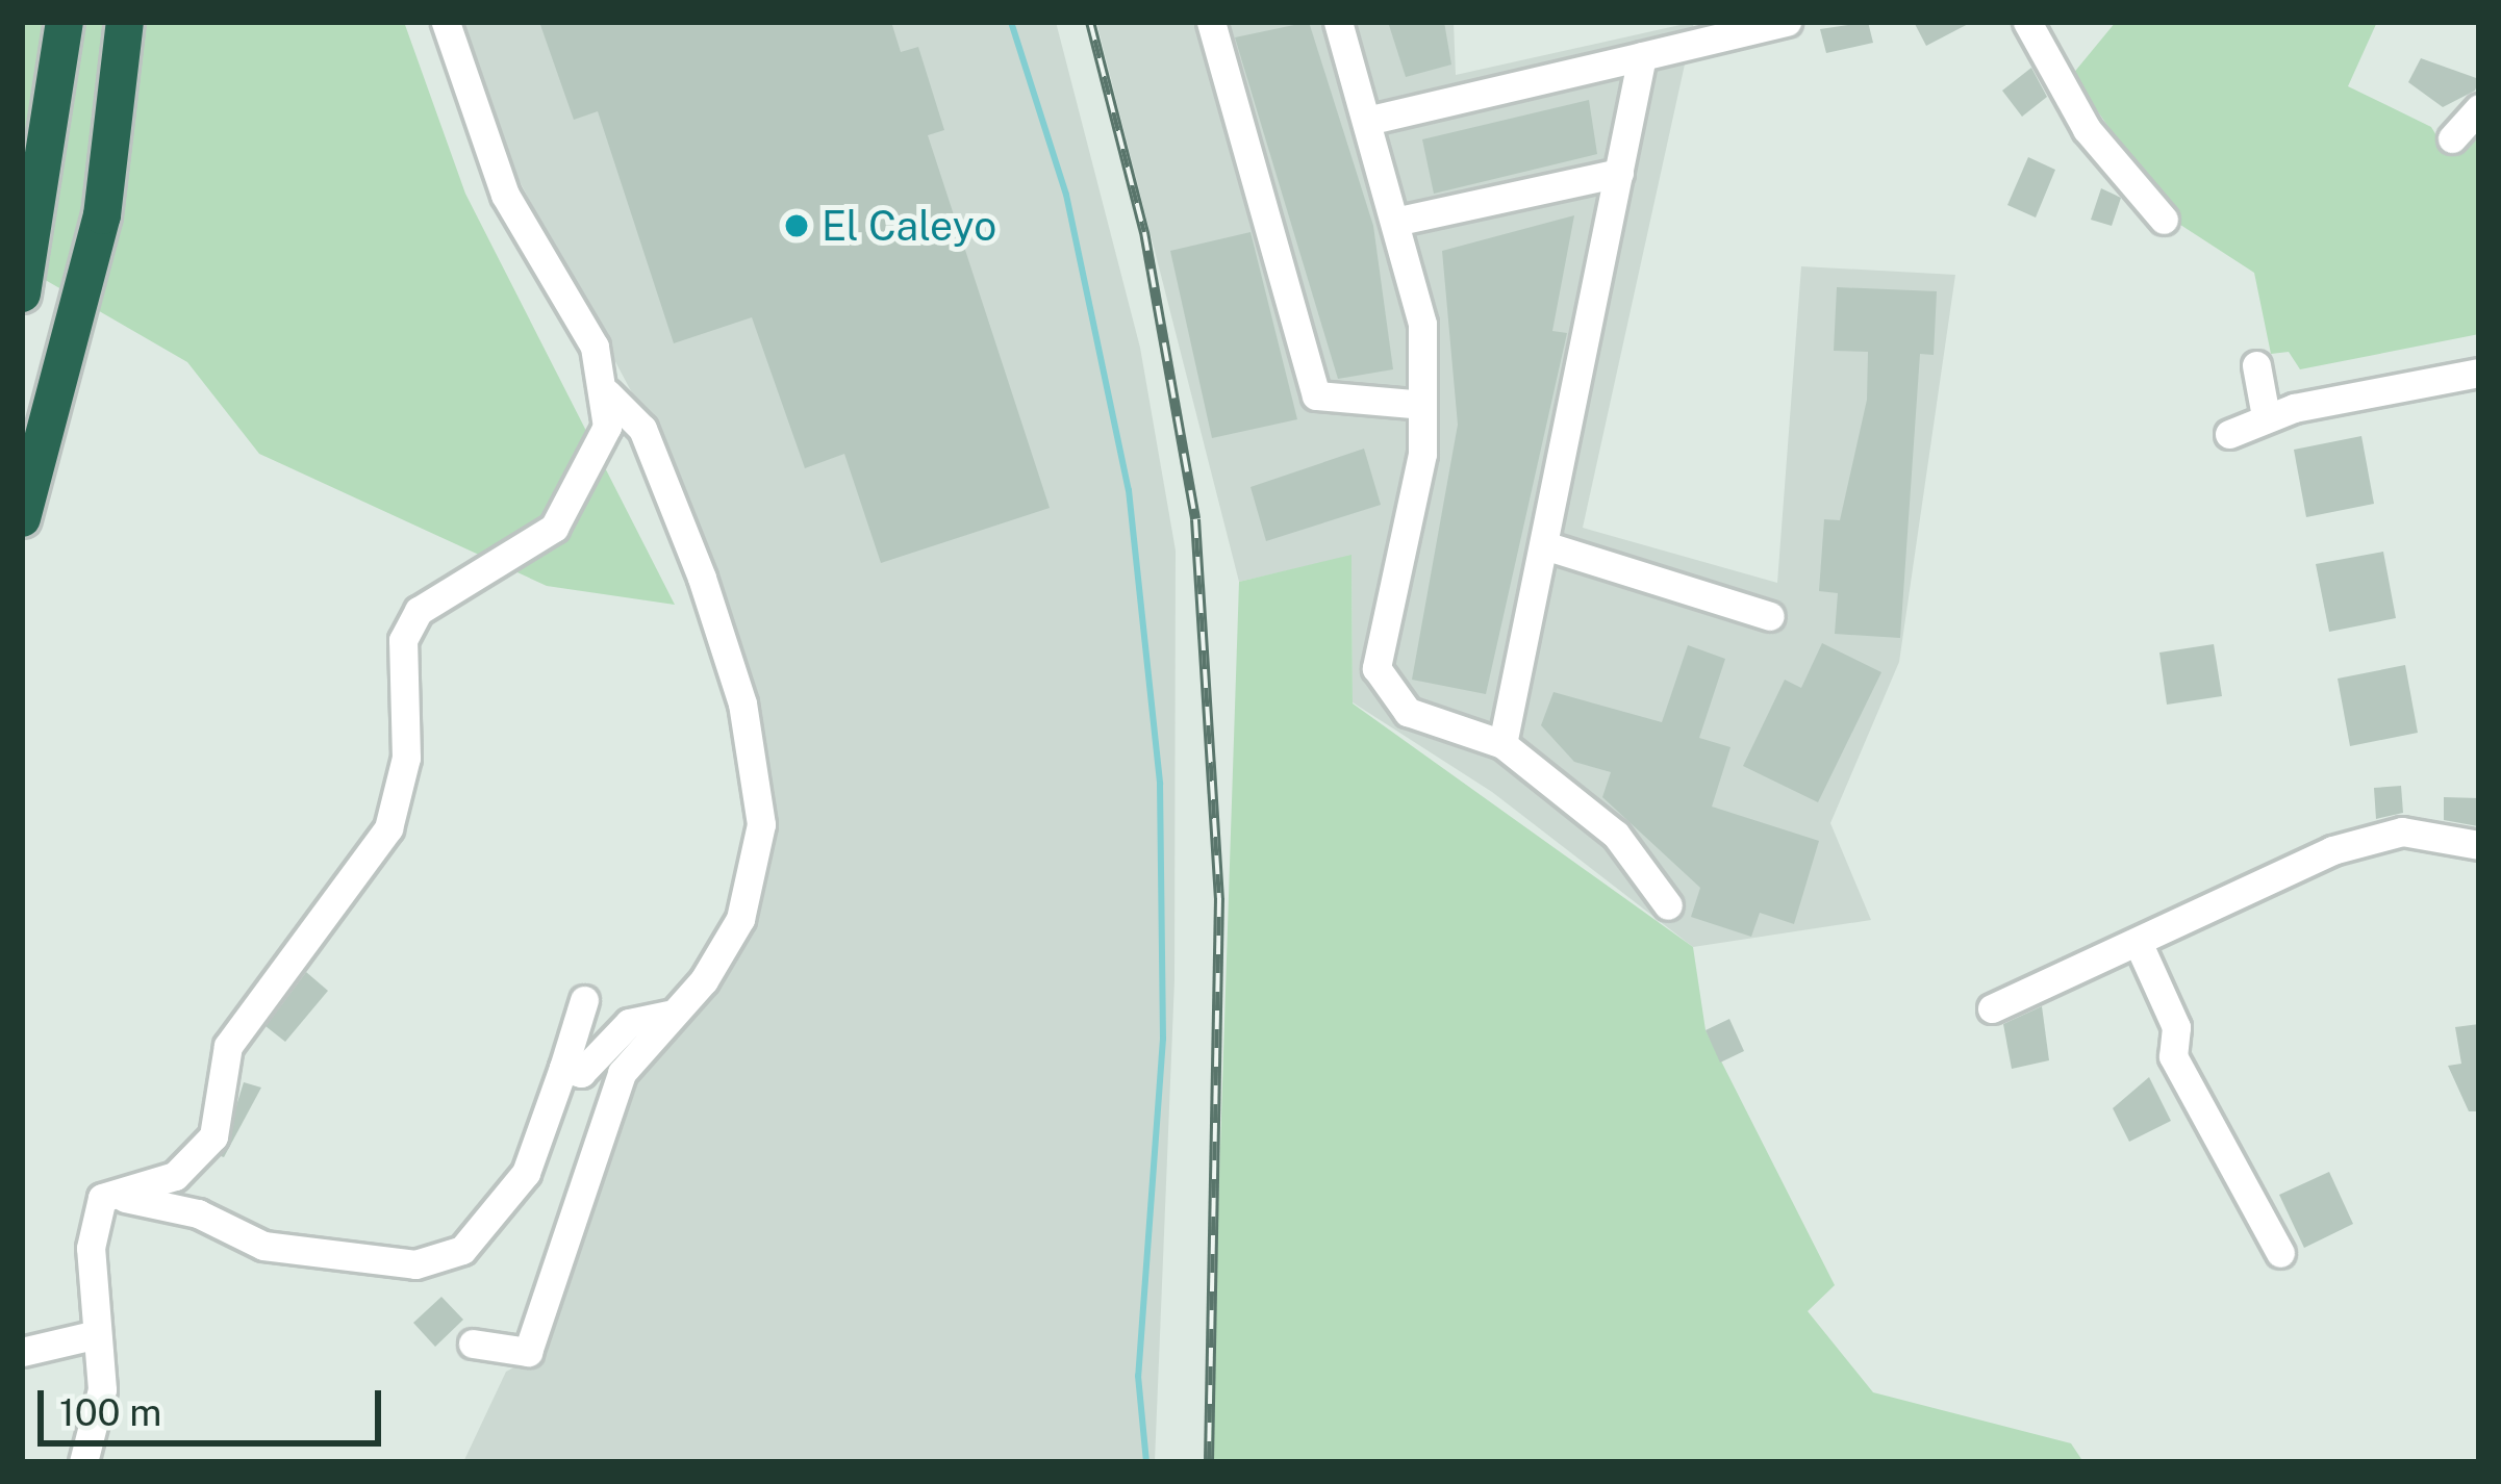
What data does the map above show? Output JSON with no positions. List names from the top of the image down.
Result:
{
  "places": ["El Caleyo"],
  "scale_bar": "100 m"
}
